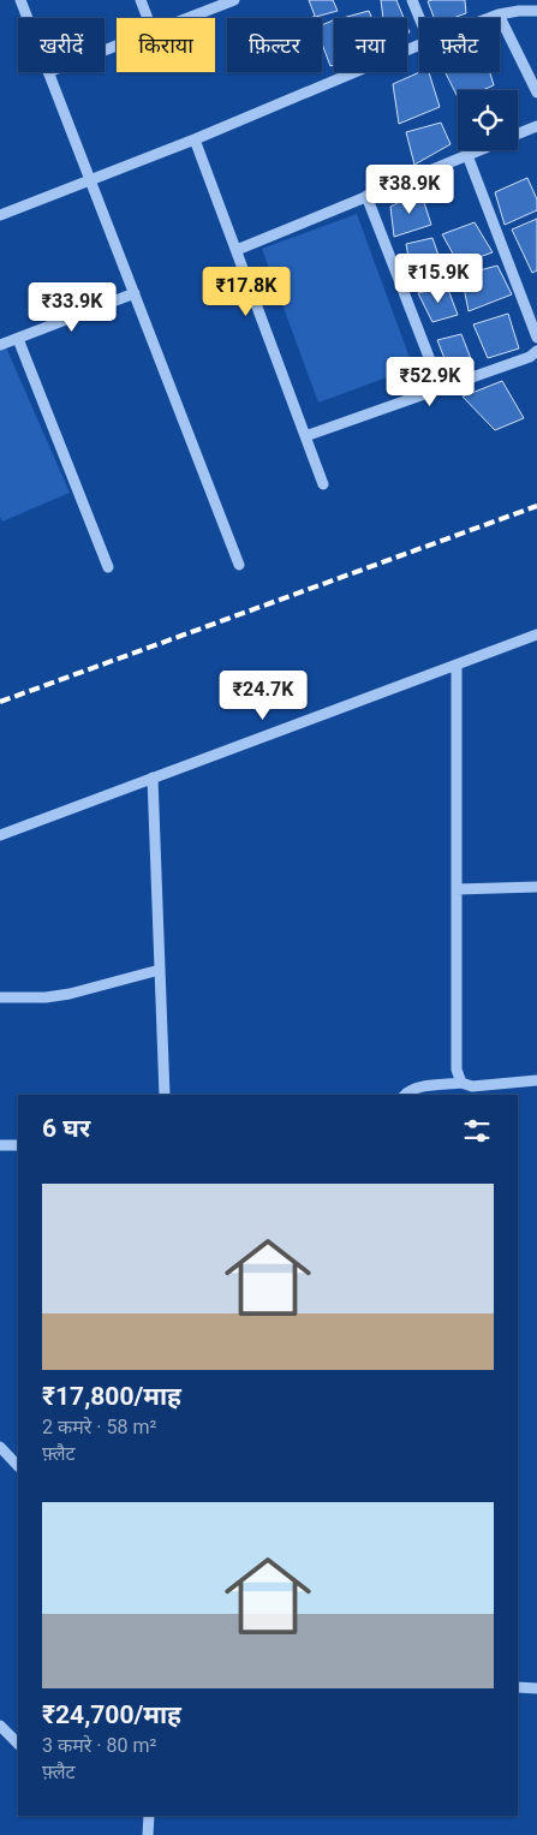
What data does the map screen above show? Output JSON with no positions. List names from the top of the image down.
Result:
{
  "page": {
    "chip": [
      "खरीदें",
      "किराया",
      "फ़िल्टर",
      "नया",
      "फ़्लैट"
    ],
    "price": [
      "₹38.9K",
      "₹15.9K",
      "₹17.8K",
      "₹33.9K",
      "₹52.9K",
      "₹24.7K"
    ],
    "heading": "6 घर",
    "list": [
      {
        "name": "₹17,800/माह",
        "note": "2 कमरे · 58 m² · फ़्लैट"
      },
      {
        "name": "₹24,700/माह",
        "note": "3 कमरे · 80 m² · फ़्लैट"
      }
    ]
  }
}
